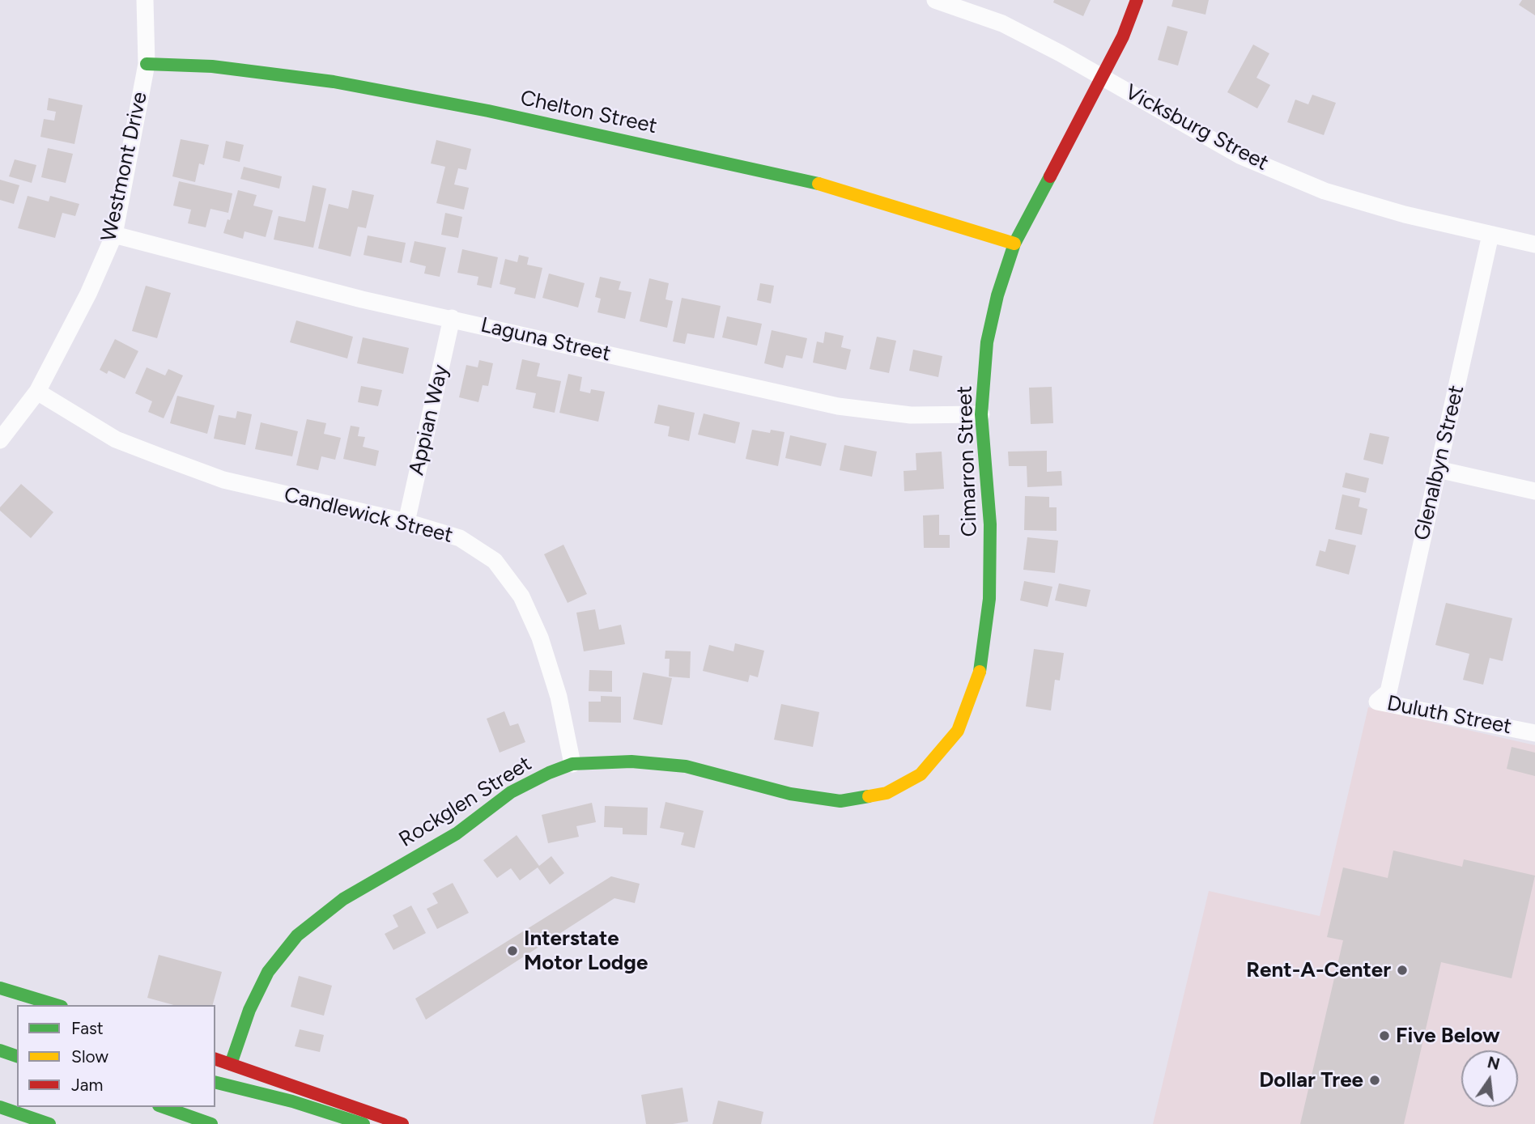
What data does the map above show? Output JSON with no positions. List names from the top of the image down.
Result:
{
  "streets": {
    "main road": ["Chelton Street", "Cimarron Street", "Rockglen Street"],
    "street": [
      "Vicksburg Street",
      "Westmont Drive",
      "Laguna Street",
      "Appian Way",
      "Glenalbyn Street",
      "Candlewick Street",
      "Duluth Street"
    ]
  },
  "crossings": [
    ["Chelton Street", "Westmont Drive"],
    ["Chelton Street", "Cimarron Street"],
    ["Vicksburg Street", "Cimarron Street"],
    ["Vicksburg Street", "Glenalbyn Street"],
    ["Westmont Drive", "Laguna Street"],
    ["Westmont Drive", "Candlewick Street"],
    ["Laguna Street", "Appian Way"],
    ["Laguna Street", "Cimarron Street"],
    ["Appian Way", "Candlewick Street"],
    ["Cimarron Street", "Rockglen Street"],
    ["Glenalbyn Street", "Duluth Street"],
    ["Candlewick Street", "Rockglen Street"]
  ],
  "places": [
    "Interstate Motor Lodge",
    "Rent-A-Center",
    "Five Below",
    "Dollar Tree"
  ],
  "legend": ["Fast", "Slow", "Jam"],
  "north": "top"
}
